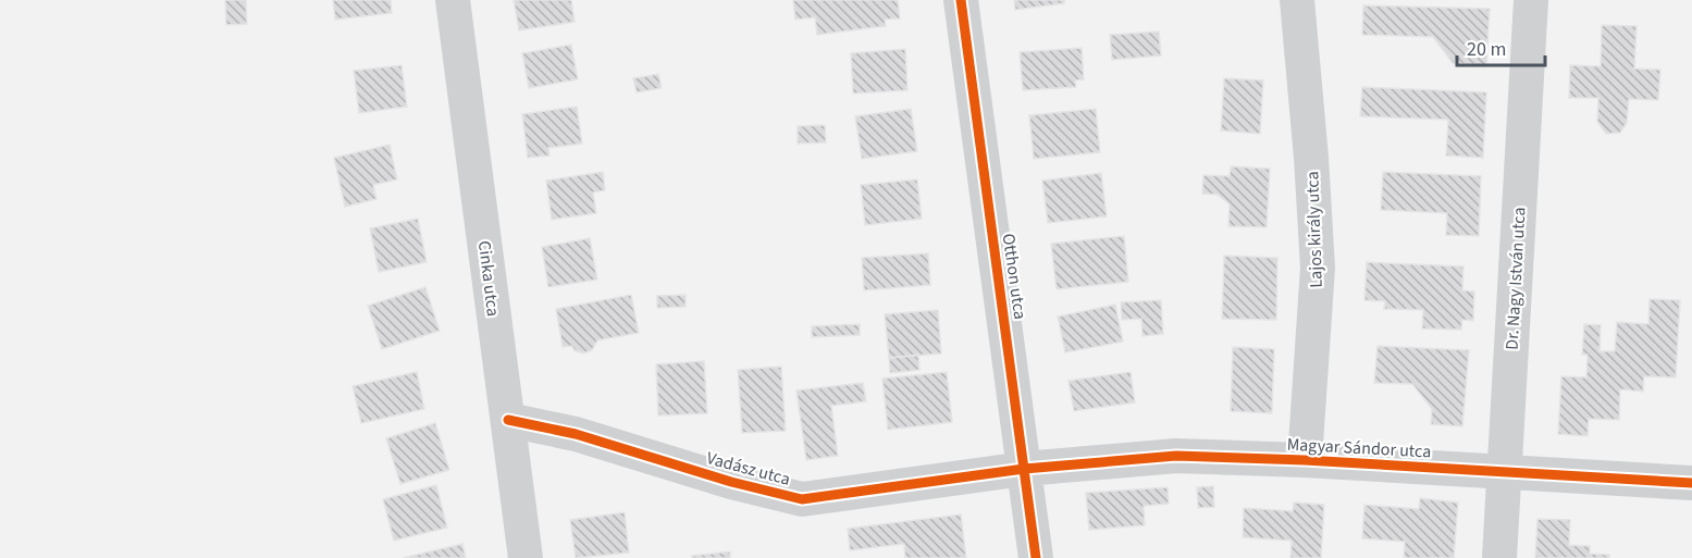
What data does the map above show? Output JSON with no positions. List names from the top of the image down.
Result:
{
  "streets": {
    "street": [
      "Lajos király utca",
      "Otthon utca",
      "Cinka utca",
      "Dr. Nagy István utca",
      "Magyar Sándor utca",
      "Vadász utca"
    ]
  },
  "crossings": [
    ["Lajos király utca", "Magyar Sándor utca"],
    ["Otthon utca", "Magyar Sándor utca"],
    ["Otthon utca", "Vadász utca"],
    ["Cinka utca", "Vadász utca"],
    ["Dr. Nagy István utca", "Magyar Sándor utca"],
    ["Magyar Sándor utca", "Vadász utca"]
  ],
  "scale_bar": "20 m"
}
